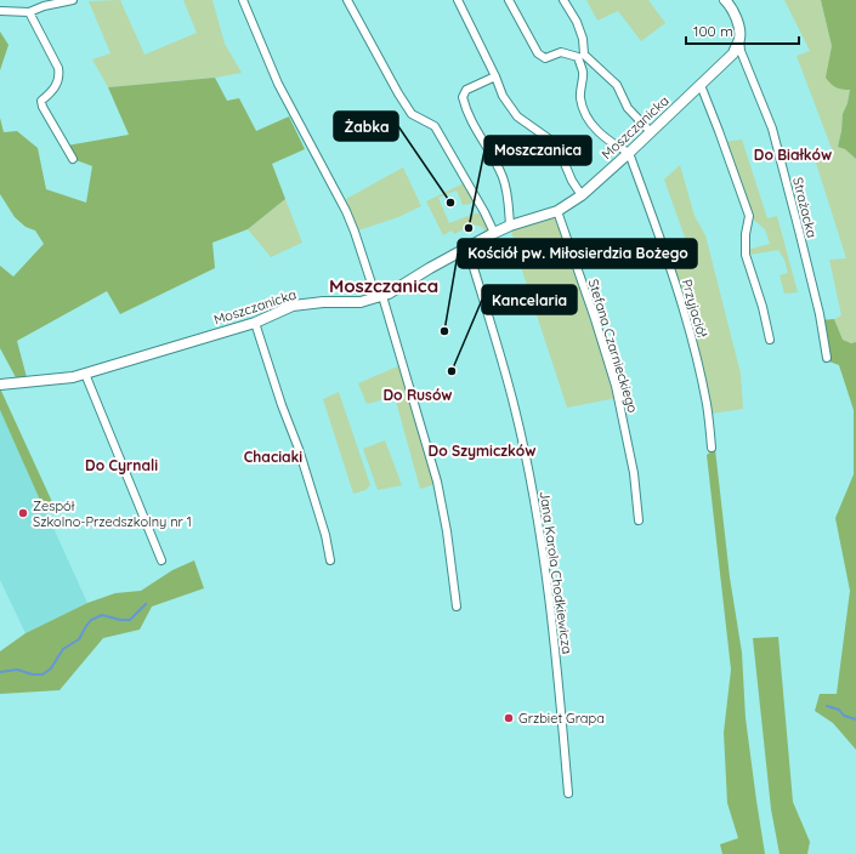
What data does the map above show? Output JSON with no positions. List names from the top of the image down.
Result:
{
  "streets": {
    "street": [
      "Moszczanicka",
      "Strażacka",
      "Przyjaciół",
      "Stefana Czarnieckiego",
      "Jana Karola Chodkiewicza"
    ]
  },
  "crossings": [
    ["Moszczanicka", "Strażacka"],
    ["Moszczanicka", "Przyjaciół"],
    ["Moszczanicka", "Stefana Czarnieckiego"],
    ["Moszczanicka", "Jana Karola Chodkiewicza"]
  ],
  "districts": [
    "Do Białków",
    "Moszczanica",
    "Do Rusów",
    "Do Szymiczków",
    "Chaciaki",
    "Do Cyrnali"
  ],
  "places": [
    "Żabka",
    "Moszczanica",
    "Kościół pw. Miłosierdzia Bożego",
    "Kancelaria",
    "Zespół Szkolno-Przedszkolny nr 1",
    "Grzbiet Grapa"
  ],
  "scale_bar": "100 m"
}
